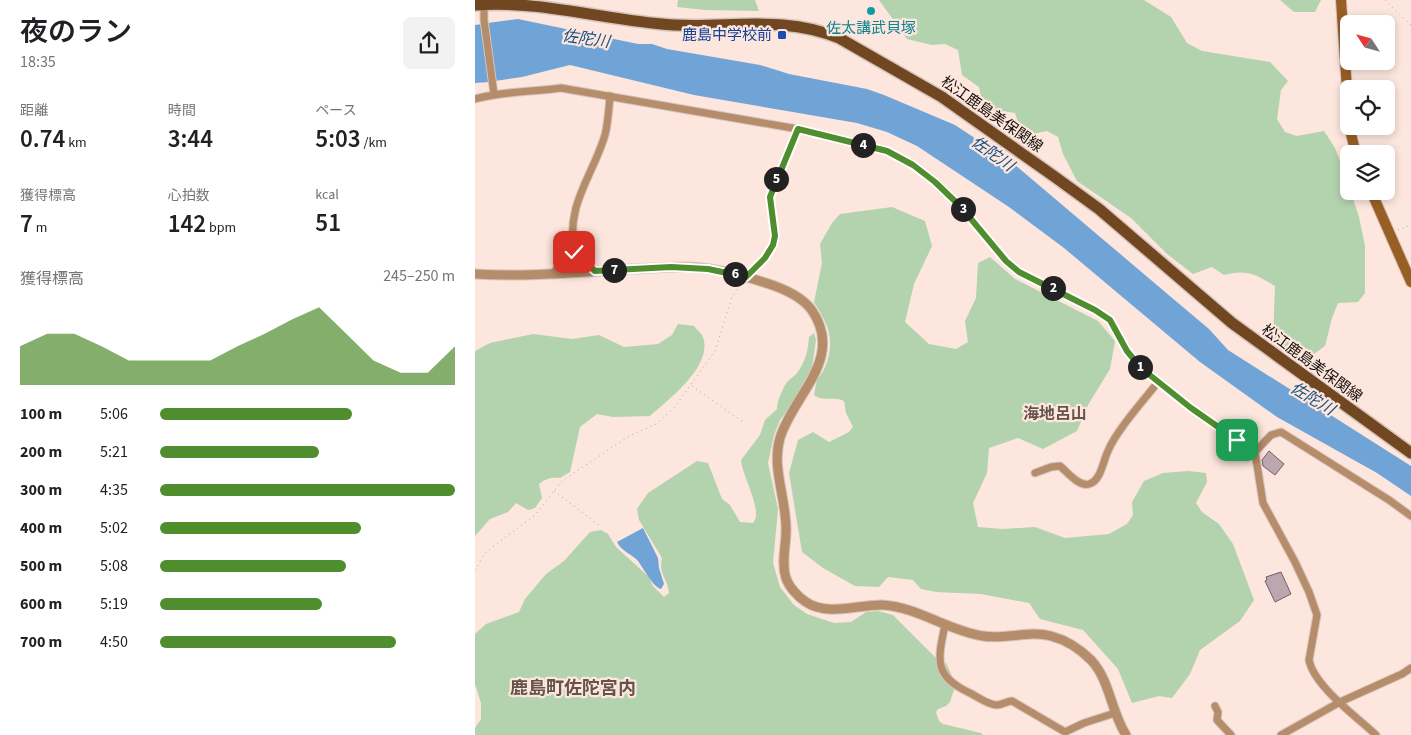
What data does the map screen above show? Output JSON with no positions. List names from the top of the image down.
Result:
{
  "streets": {
    "main road": ["松江鹿島美保関線"]
  },
  "districts": ["海地呂山", "鹿島町佐陀宮内"],
  "water": ["佐陀川"],
  "places": {
    "other": ["佐太講武貝塚"],
    "transit": ["鹿島中学校前"]
  },
  "north": "top left",
  "page": {
    "heading": ["夜のラン", "18:35"],
    "stats": [
      ["距離", "0.74 km"],
      ["時間", "3:44"],
      ["ペース", "5:03 /km"],
      ["獲得標高", "7 m"],
      ["心拍数", "142 bpm"],
      ["kcal", "51"]
    ],
    "pins": [
      "4",
      "5",
      "3",
      "7",
      "6",
      "2",
      "1"
    ],
    "chart": ["獲得標高", "245–250 m"],
    "list": [
      {
        "name": "100 m",
        "note": "5:06"
      },
      {
        "name": "200 m",
        "note": "5:21"
      },
      {
        "name": "300 m",
        "note": "4:35"
      },
      {
        "name": "400 m",
        "note": "5:02"
      },
      {
        "name": "500 m",
        "note": "5:08"
      },
      {
        "name": "600 m",
        "note": "5:19"
      },
      {
        "name": "700 m",
        "note": "4:50"
      }
    ]
  }
}
